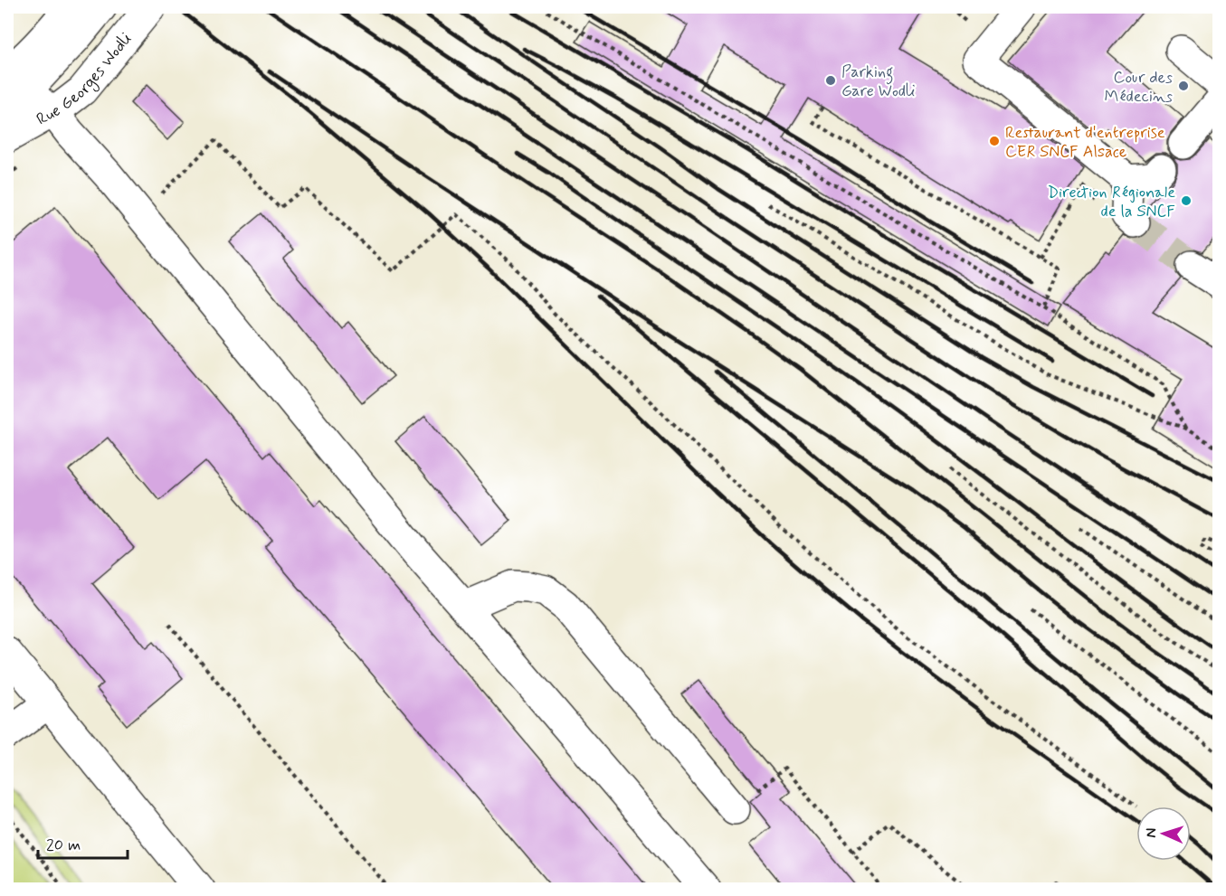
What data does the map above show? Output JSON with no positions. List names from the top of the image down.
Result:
{
  "streets": {
    "main road": ["Rue Georges Wodli"]
  },
  "places": [
    "Parking Gare Wodli",
    "Cour des Médecins",
    "Restaurant d'entreprise CER SNCF Alsace",
    "Direction Régionale de la SNCF"
  ],
  "scale_bar": "20 m",
  "north": "left"
}
